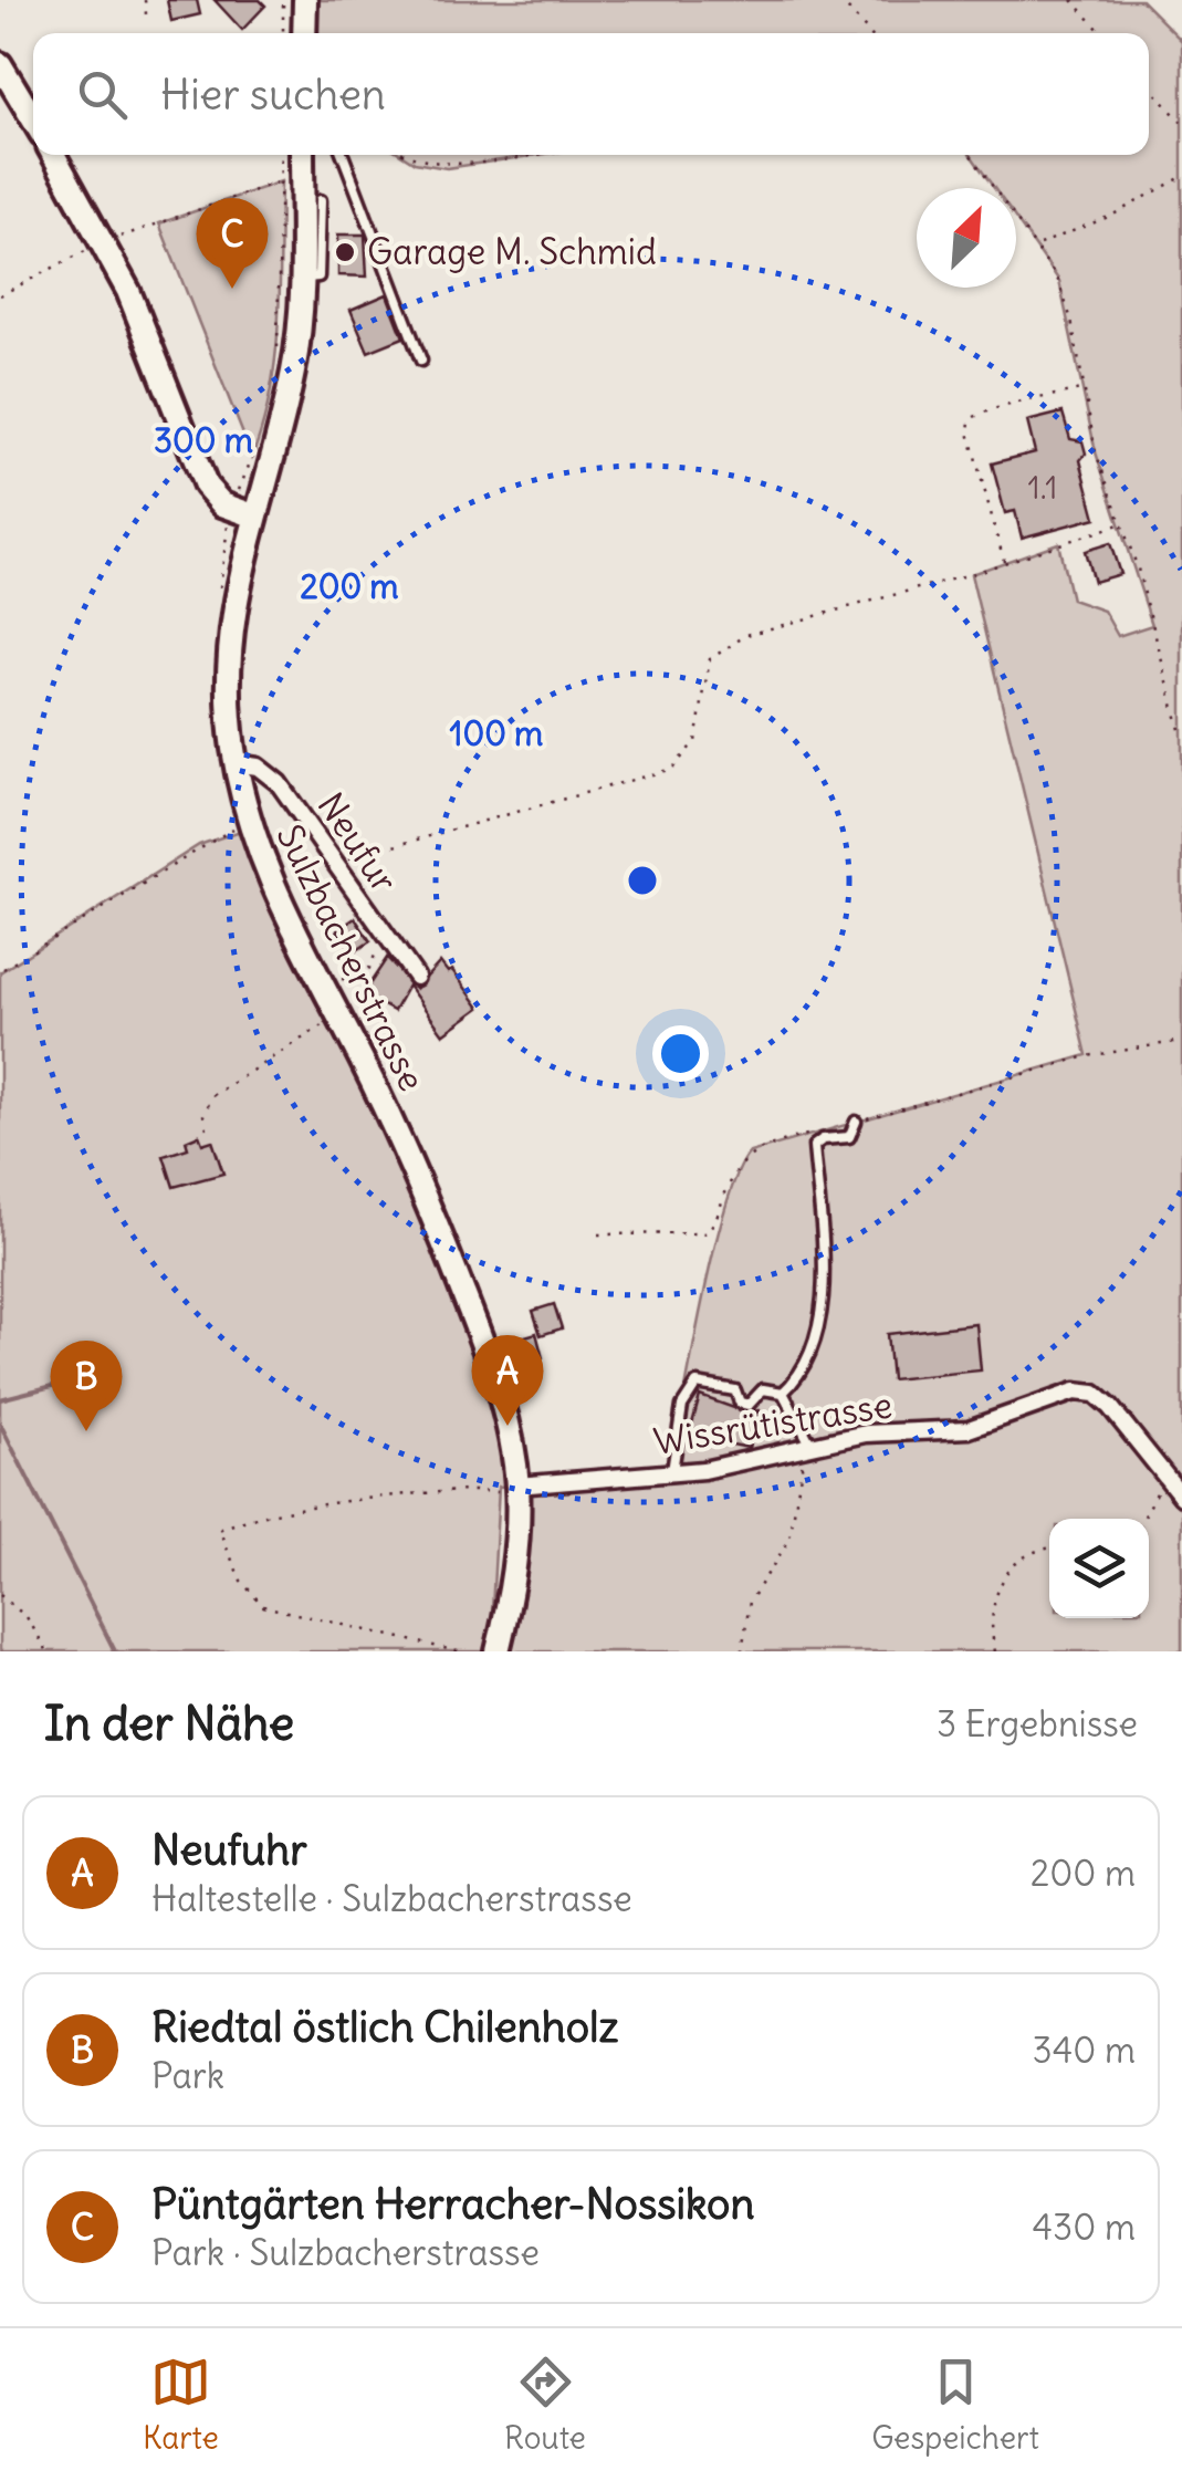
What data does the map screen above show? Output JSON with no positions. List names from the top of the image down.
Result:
{
  "streets": {
    "street": ["Neufur", "Sulzbacherstrasse", "Wissrütistrasse"]
  },
  "crossings": [
    ["Neufur", "Sulzbacherstrasse"],
    ["Sulzbacherstrasse", "Wissrütistrasse"]
  ],
  "places": ["Garage M. Schmid"],
  "house_numbers": ["1.1"],
  "north": "top right",
  "page": {
    "search": "Hier suchen",
    "pins": ["C", "A", "B"],
    "heading": ["In der Nähe", "3 Ergebnisse"],
    "list": [
      {
        "mark": "A",
        "name": "Neufuhr",
        "note": "Haltestelle · Sulzbacherstrasse",
        "value": "200 m"
      },
      {
        "mark": "B",
        "name": "Riedtal östlich Chilenholz",
        "note": "Park",
        "value": "340 m"
      },
      {
        "mark": "C",
        "name": "Püntgärten Herracher-Nossikon",
        "note": "Park · Sulzbacherstrasse",
        "value": "430 m"
      }
    ],
    "nav": ["Karte", "Route", "Gespeichert"]
  },
  "rings": ["300 m", "200 m", "100 m"]
}
